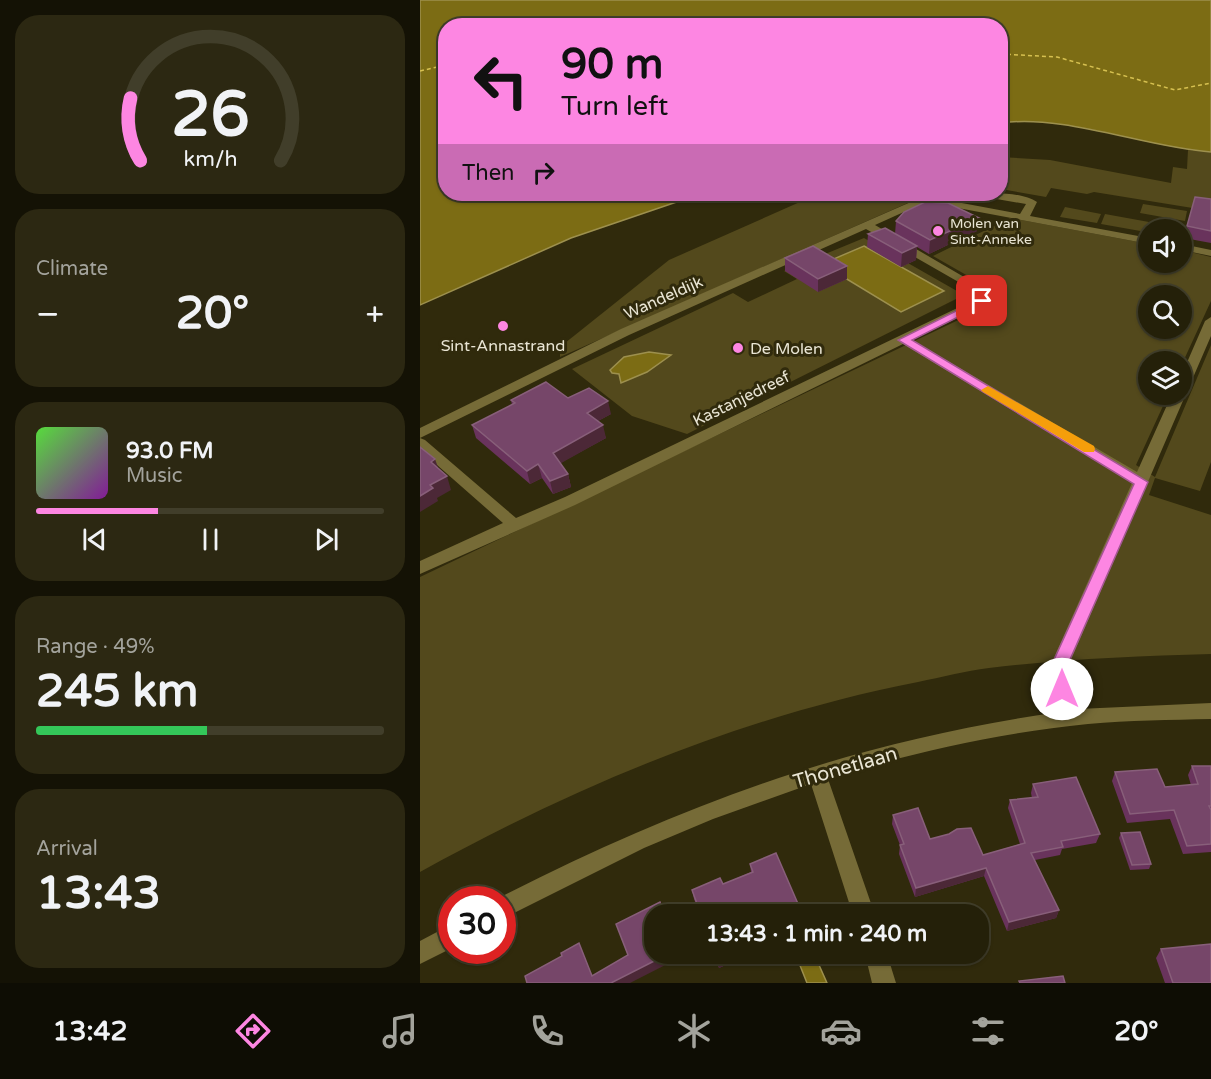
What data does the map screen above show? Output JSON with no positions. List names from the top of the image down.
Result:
{
  "streets": {
    "street": ["Wandeldijk", "Kastanjedreef", "Thonetlaan"]
  },
  "crossings": [
    ["Wandeldijk", "Kastanjedreef"]
  ],
  "places": ["Molen van Sint-Anneke", "Sint-Annastrand", "De Molen"],
  "page": {
    "turn": ["90 m", "Turn left"],
    "then": "Then",
    "tile": [
      "Climate",
      ["Range · 49%", "245 km"],
      ["Arrival", "13:43"]
    ],
    "heat": ["−", "20°", "+"],
    "song": ["93.0 FM", "Music"],
    "limit": "30",
    "trip": "13:43 · 1 min · 240 m",
    "tabs": ["13:42", "20°"],
    "gauge": ["26", "km/h"]
  }
}
